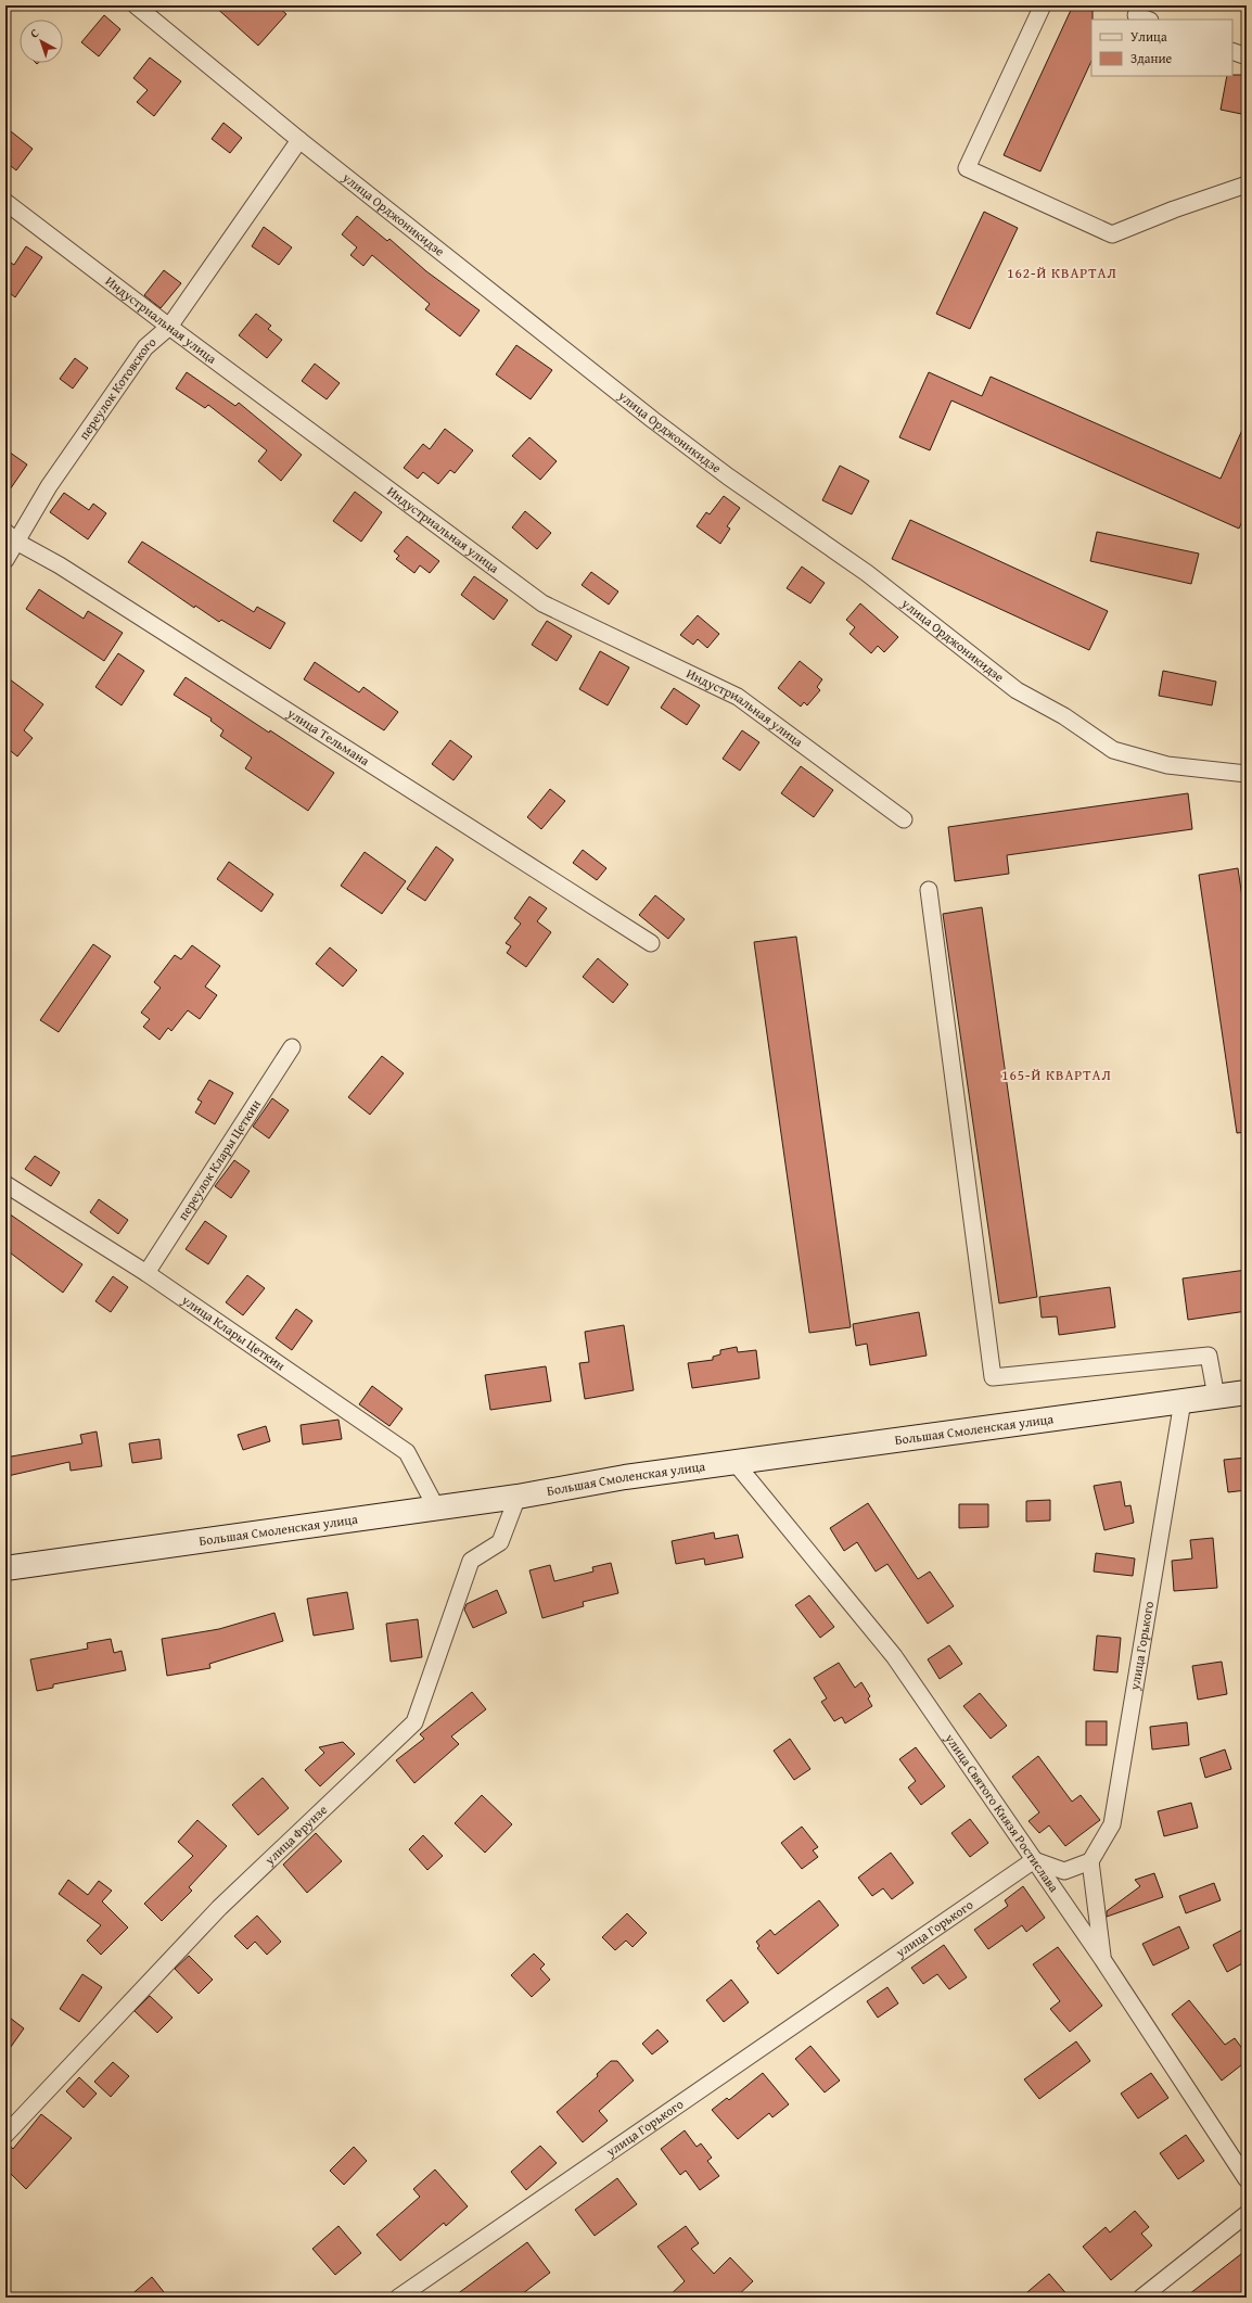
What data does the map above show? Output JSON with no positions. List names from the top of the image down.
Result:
{
  "streets": {
    "main road": ["Большая Смоленская улица"],
    "street": [
      "улица Орджоникидзе",
      "Индустриальная улица",
      "переулок Котовского",
      "улица Тельмана",
      "переулок Клары Цеткин",
      "улица Клары Цеткин",
      "улица Горького",
      "улица Святого Князя Ростислава",
      "улица Фрунзе"
    ]
  },
  "crossings": [
    ["улица Орджоникидзе", "переулок Котовского"],
    ["Индустриальная улица", "переулок Котовского"],
    ["переулок Котовского", "улица Тельмана"],
    ["переулок Клары Цеткин", "улица Клары Цеткин"],
    ["улица Клары Цеткин", "Большая Смоленская улица"],
    ["Большая Смоленская улица", "улица Горького"],
    ["Большая Смоленская улица", "улица Святого Князя Ростислава"],
    ["Большая Смоленская улица", "улица Фрунзе"],
    ["улица Горького", "улица Святого Князя Ростислава"]
  ],
  "districts": ["162-Й КВАРТАЛ", "165-Й КВАРТАЛ"],
  "legend": ["Улица", "Здание"],
  "north": "top left"
}
